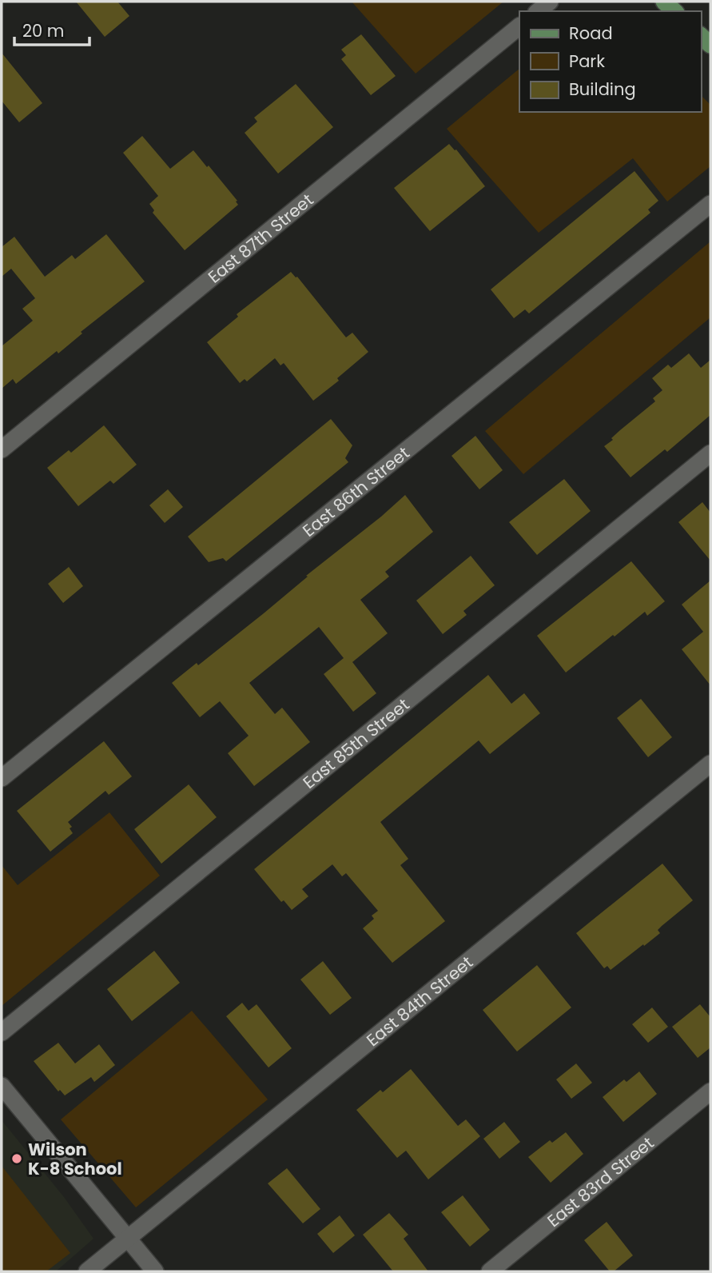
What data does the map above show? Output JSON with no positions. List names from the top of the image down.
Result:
{
  "streets": {
    "street": [
      "East 87th Street",
      "East 86th Street",
      "East 85th Street",
      "East 84th Street",
      "East 83rd Street"
    ]
  },
  "places": ["Wilson K-8 School"],
  "legend": ["Road", "Park", "Building"],
  "scale_bar": "20 m"
}
